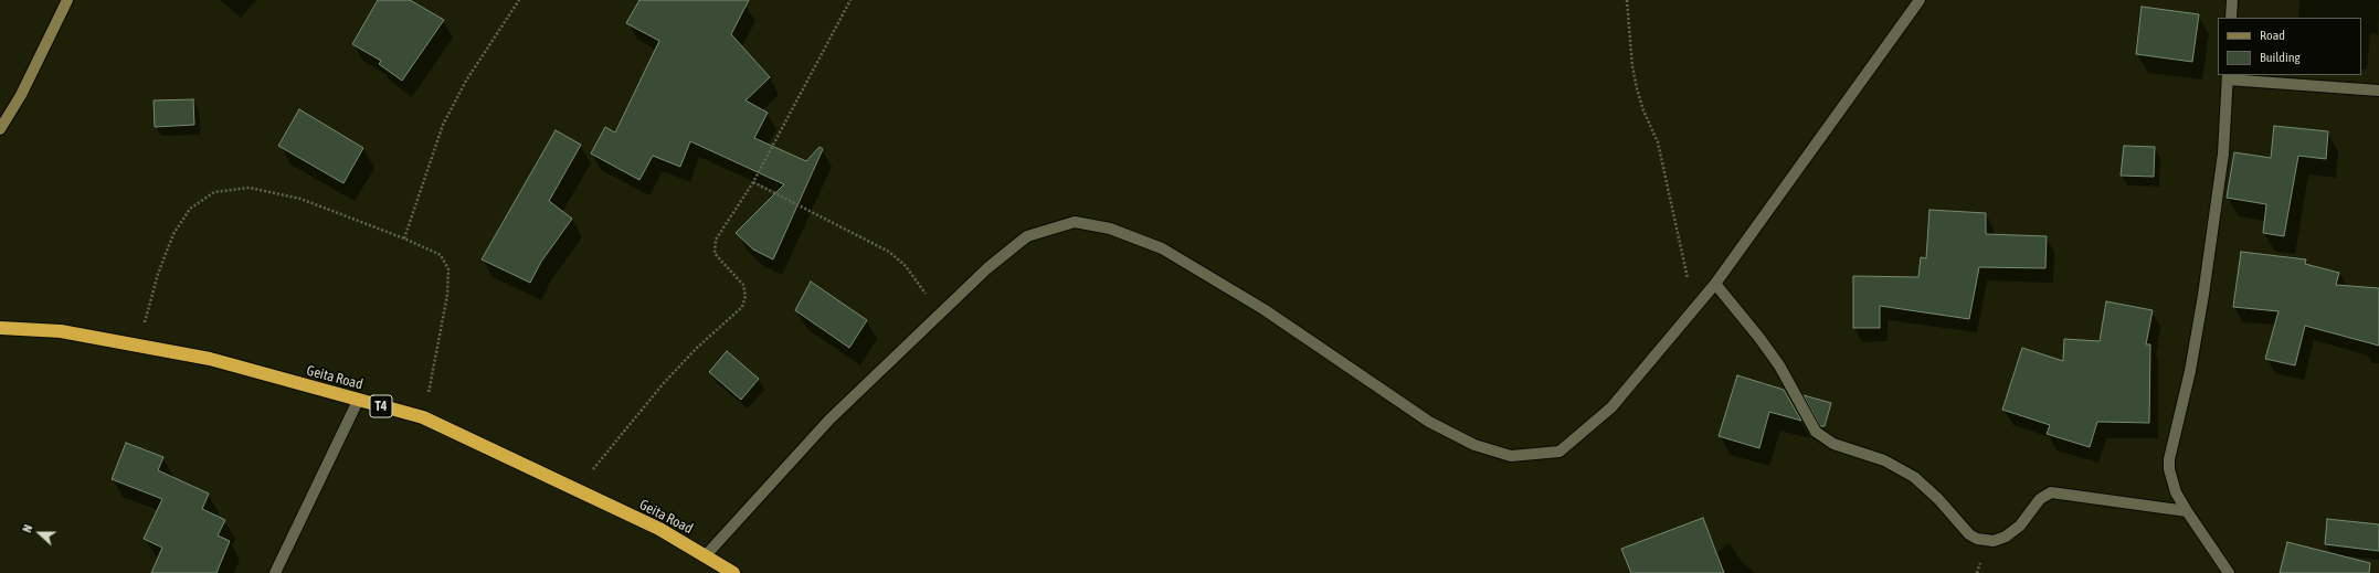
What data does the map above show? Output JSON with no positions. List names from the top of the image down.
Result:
{
  "streets": {
    "highway": ["Geita Road", "T4"]
  },
  "legend": ["Road", "Building"],
  "north": "left"
}
